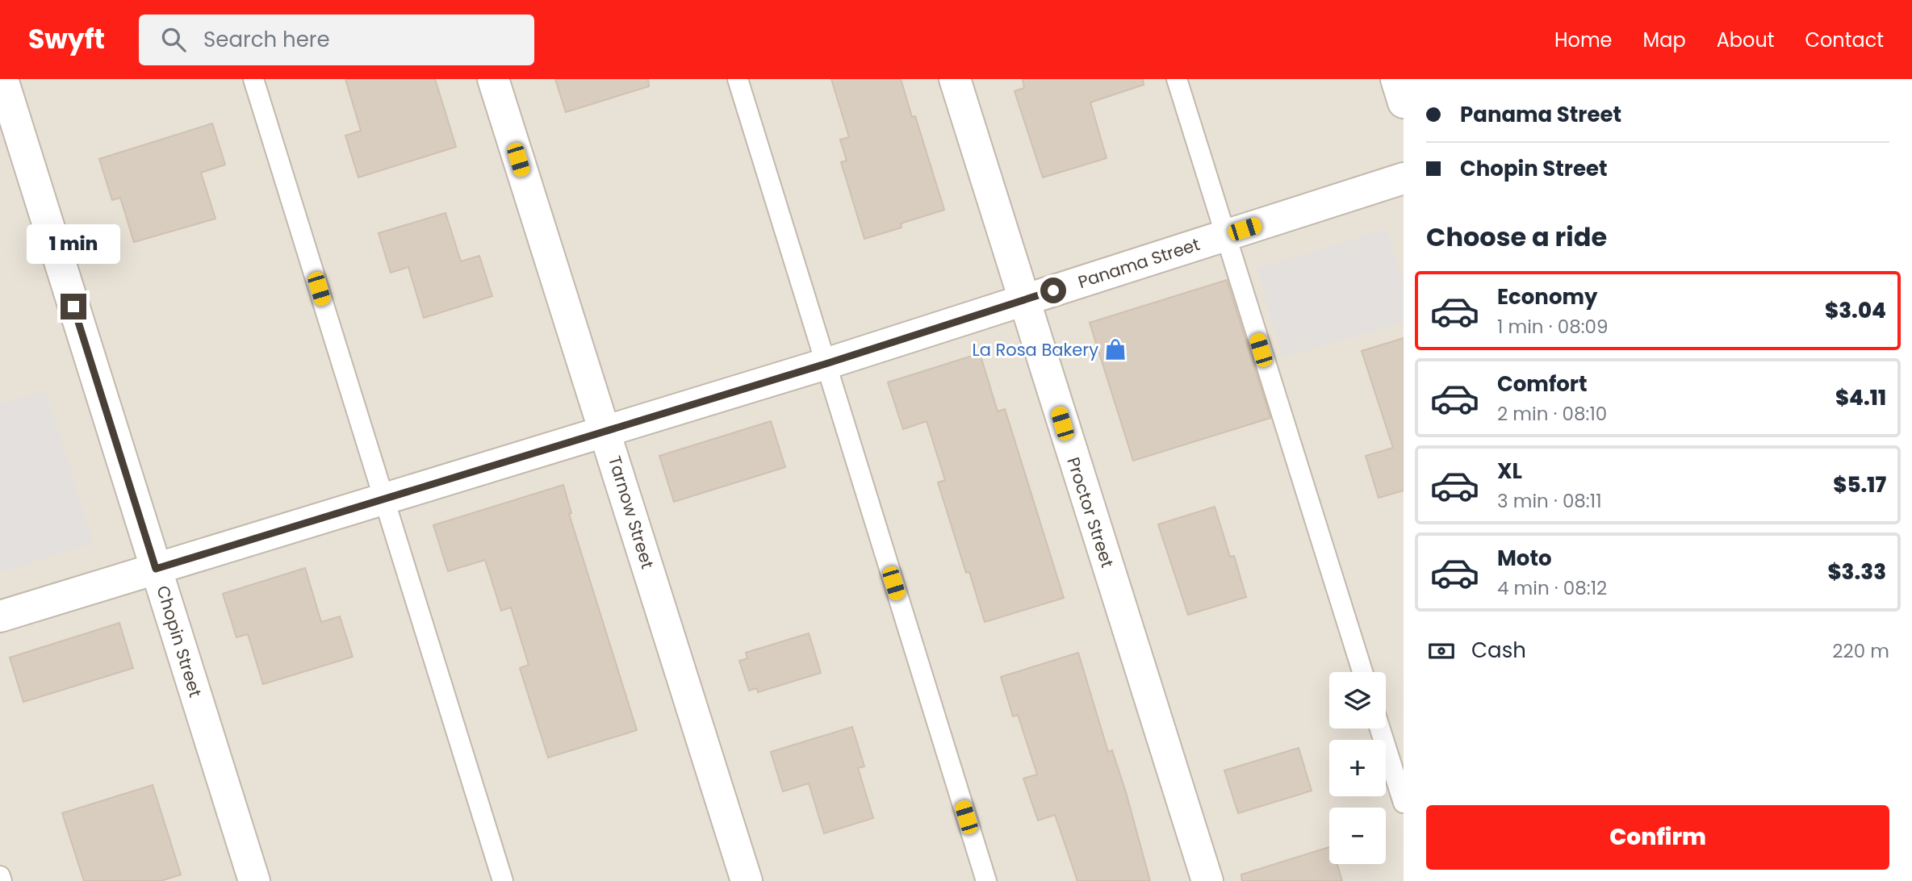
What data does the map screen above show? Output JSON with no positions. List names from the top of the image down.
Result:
{
  "streets": {
    "street": [
      "Panama Street",
      "Tarnow Street",
      "Proctor Street",
      "Chopin Street"
    ]
  },
  "crossings": [
    ["Panama Street", "Tarnow Street"],
    ["Panama Street", "Proctor Street"],
    ["Panama Street", "Chopin Street"]
  ],
  "places": {
    "shop": ["La Rosa Bakery"]
  },
  "page": {
    "header": "Swyft",
    "search": "Search here",
    "nav": [
      "Home",
      "Map",
      "About",
      "Contact"
    ],
    "banner": ["Panama Street", "Chopin Street"],
    "heading": "Choose a ride",
    "bubble": "1 min",
    "list": [
      {
        "name": "Economy",
        "note": "1 min · 08:09",
        "value": "$3.04"
      },
      {
        "name": "Comfort",
        "note": "2 min · 08:10",
        "value": "$4.11"
      },
      {
        "name": "XL",
        "note": "3 min · 08:11",
        "value": "$5.17"
      },
      {
        "name": "Moto",
        "note": "4 min · 08:12",
        "value": "$3.33"
      }
    ],
    "pay": ["Cash", "220 m"],
    "map_buttons": ["+", "−"],
    "buttons": "Confirm"
  }
}
